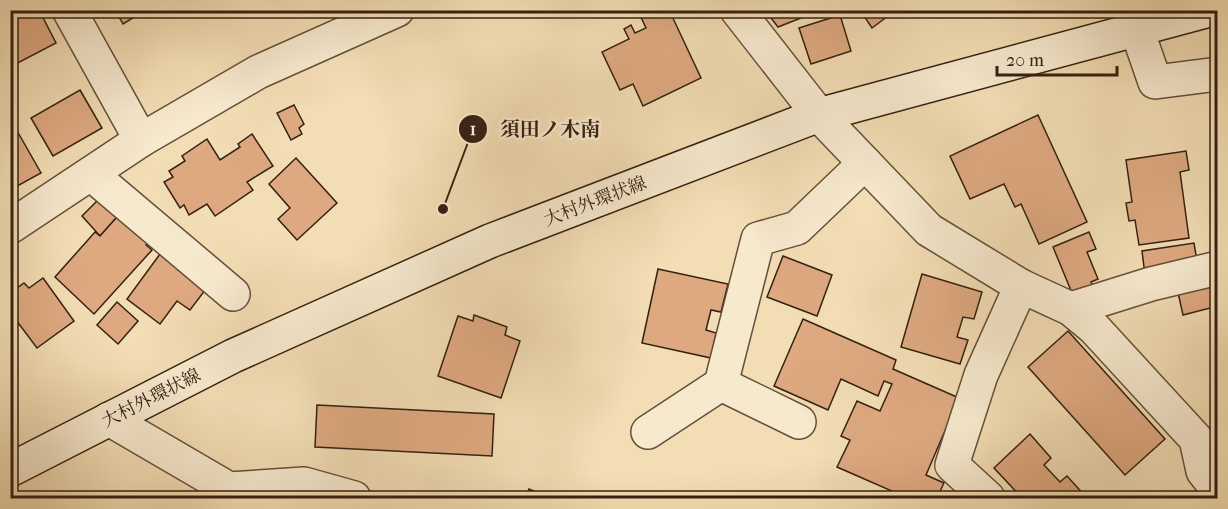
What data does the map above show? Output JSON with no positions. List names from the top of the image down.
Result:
{
  "streets": {
    "street": ["大村外環状線"]
  },
  "places": ["須田ノ木南"],
  "scale_bar": "20 m"
}
